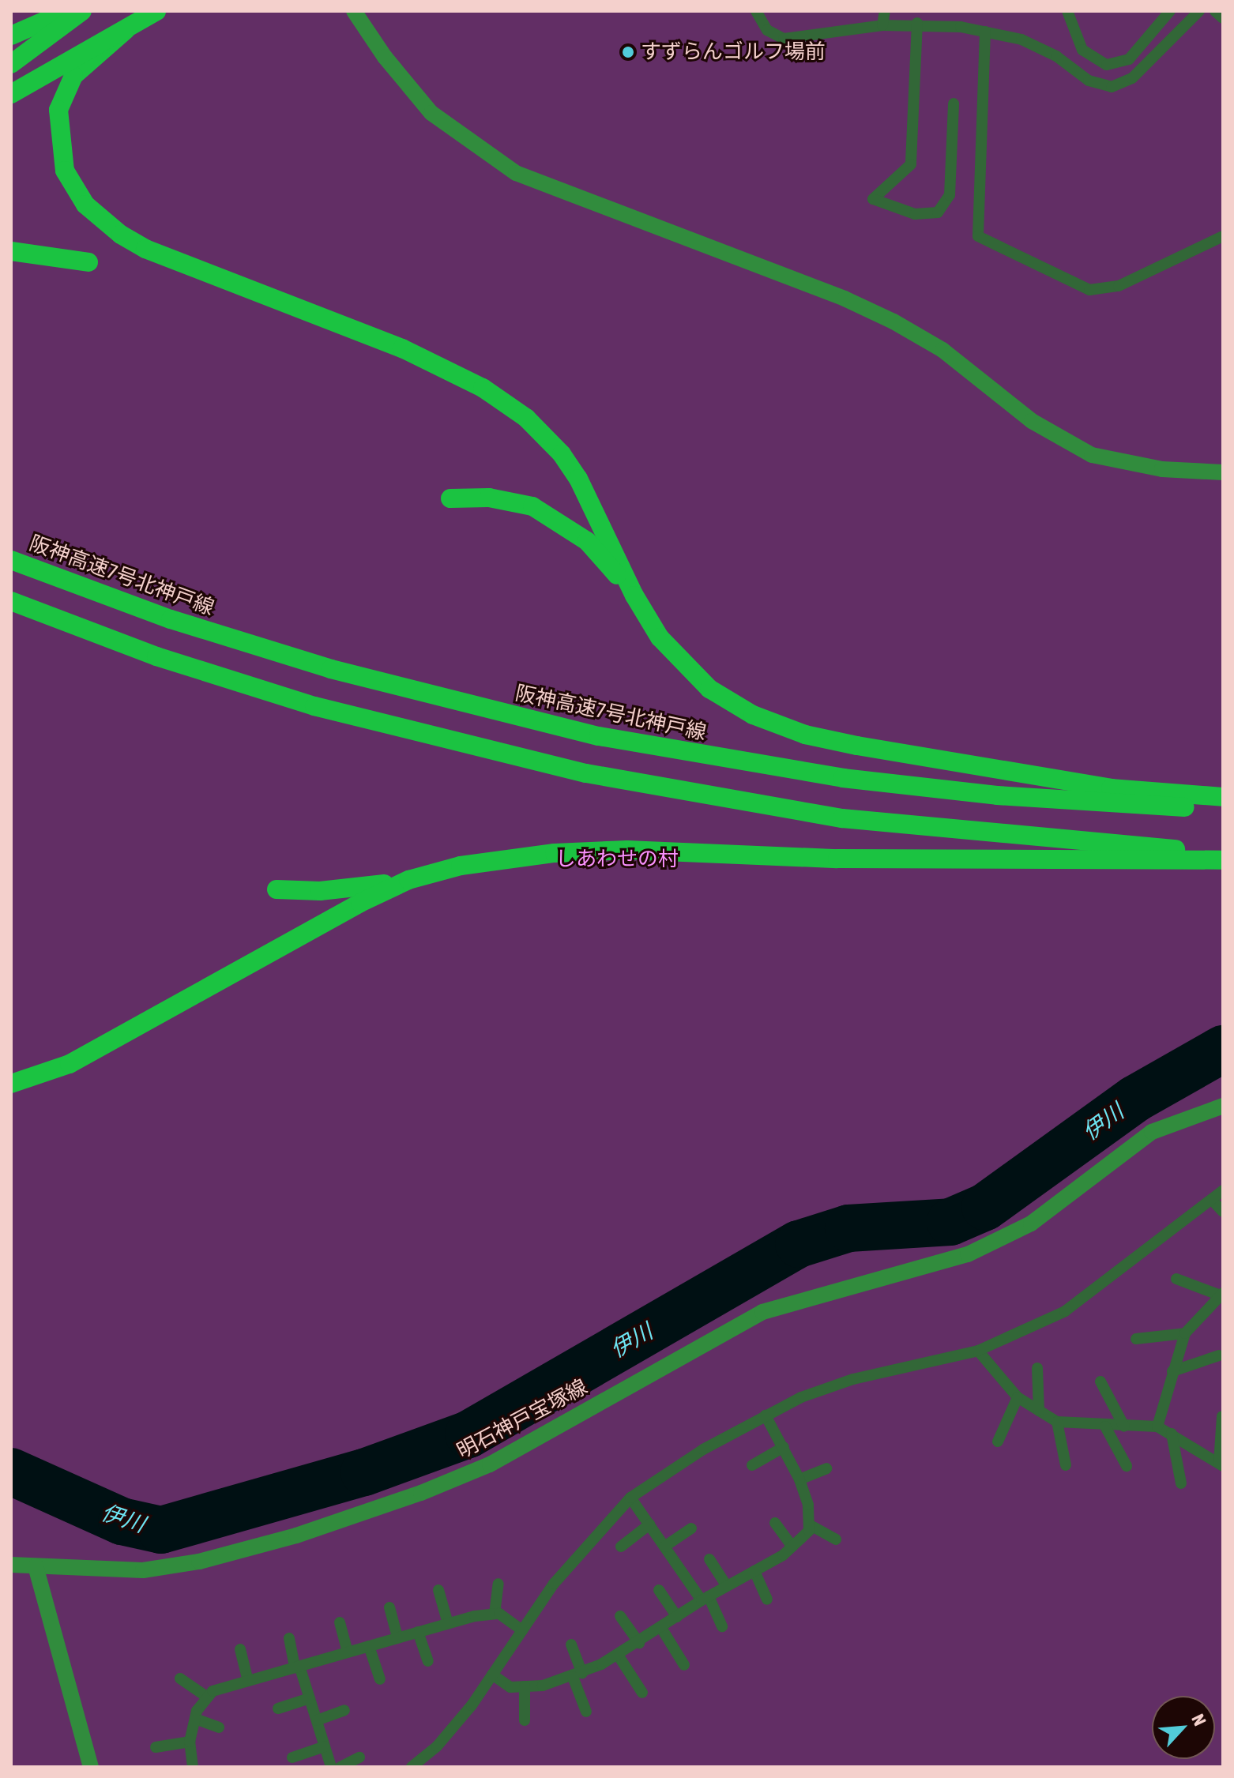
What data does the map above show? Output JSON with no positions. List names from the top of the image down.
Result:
{
  "streets": {
    "highway": ["阪神高速7号北神戸線"],
    "street": ["明石神戸宝塚線"]
  },
  "water": ["伊川"],
  "parks": ["しあわせの村"],
  "places": ["すずらんゴルフ場前"],
  "north": "top right"
}
